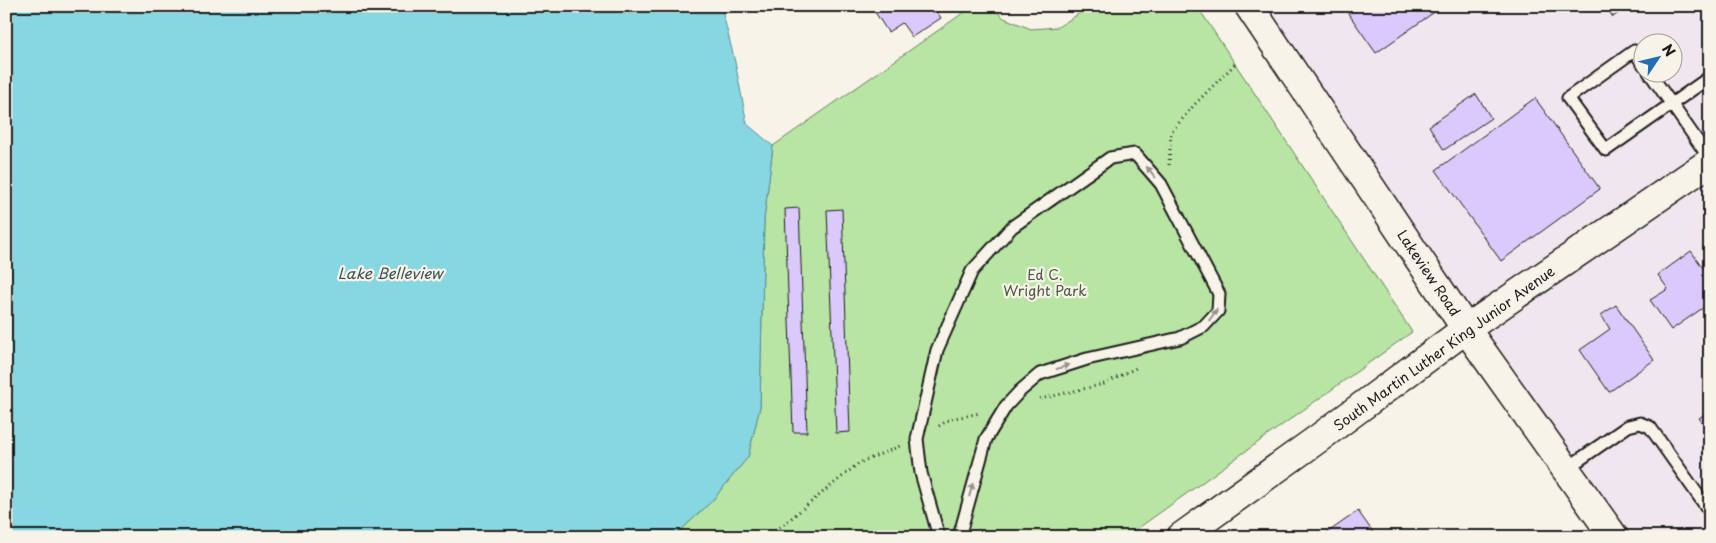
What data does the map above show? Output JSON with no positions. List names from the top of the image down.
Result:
{
  "streets": {
    "street": ["Lakeview Road", "South Martin Luther King Junior Avenue"]
  },
  "crossings": [
    ["Lakeview Road", "South Martin Luther King Junior Avenue"]
  ],
  "water": ["Lake Belleview"],
  "parks": ["Ed C. Wright Park"],
  "north": "top right"
}
